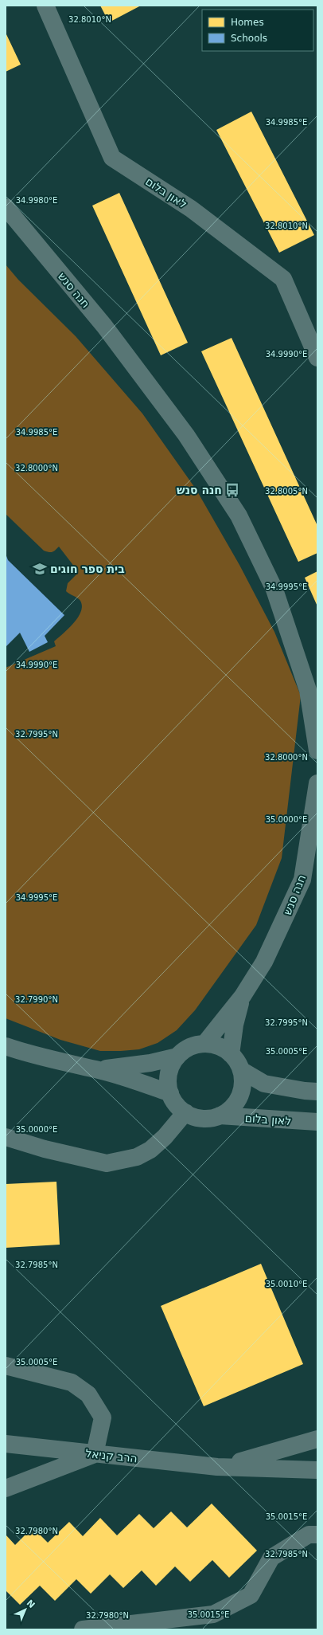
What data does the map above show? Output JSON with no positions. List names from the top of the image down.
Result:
{
  "streets": {
    "street": ["לאון בלום", "חנה סנש", "הרב קניאל"]
  },
  "crossings": [
    ["לאון בלום", "חנה סנש"]
  ],
  "places": {
    "bus stop": ["חנה סנש"],
    "school or university": ["בית ספר חוגים"]
  },
  "legend": ["Homes", "Schools"],
  "north": "top right",
  "coordinates": [
    "32.8010°N",
    "34.9985°E",
    "34.9980°E",
    "34.9990°E",
    "32.8000°N",
    "32.8005°N",
    "34.9995°E",
    "32.7995°N",
    "35.0000°E",
    "32.7990°N",
    "35.0005°E",
    "32.7985°N",
    "35.0010°E",
    "35.0015°E",
    "32.7980°N"
  ]
}
